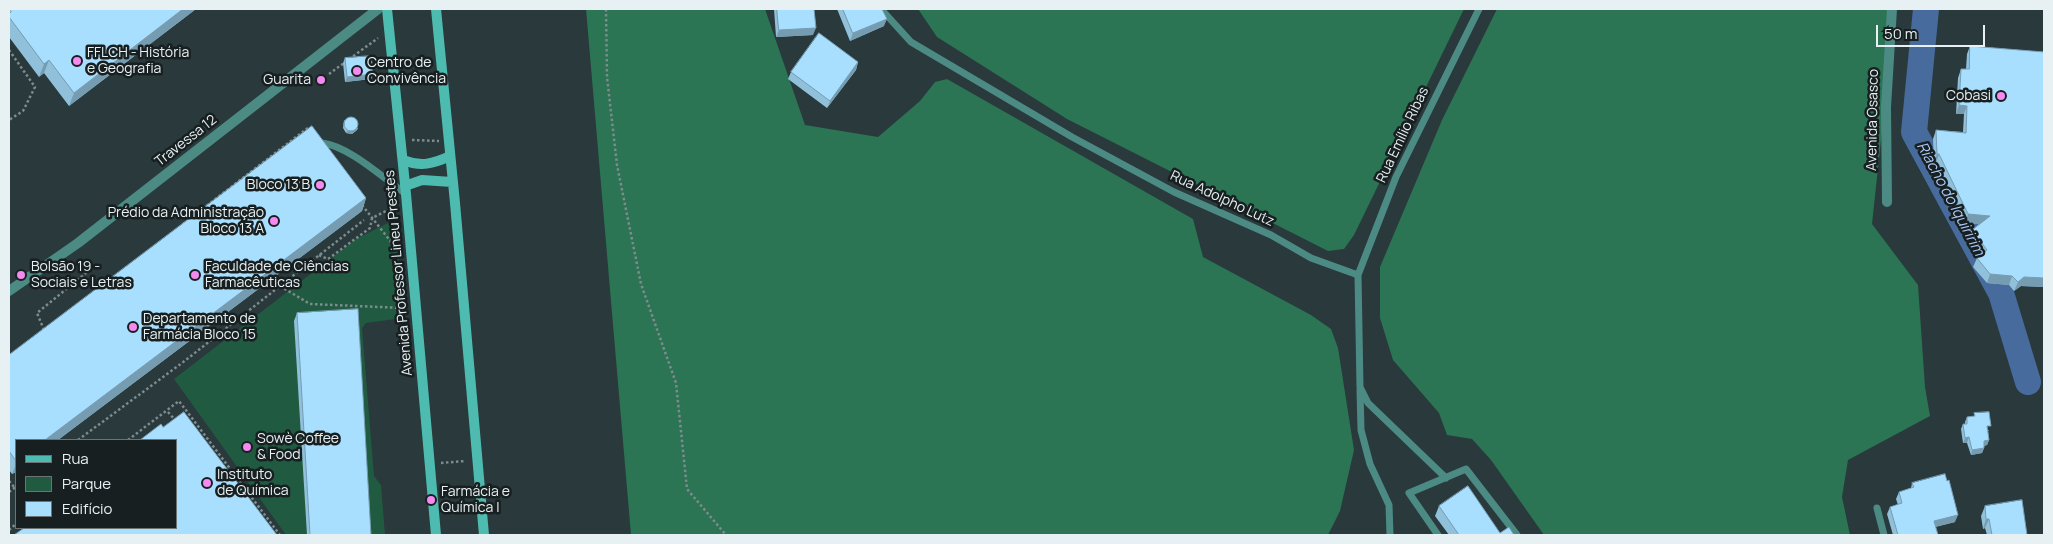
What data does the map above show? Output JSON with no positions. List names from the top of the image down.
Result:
{
  "streets": {
    "main road": ["Avenida Professor Lineu Prestes"],
    "street": ["Avenida Osasco", "Travessa 12"],
    "lane": ["Rua Emílio Ribas", "Rua Adolpho Lutz"]
  },
  "crossings": [
    ["Rua Emílio Ribas", "Rua Adolpho Lutz"]
  ],
  "water": ["Riacho do Iquiririm"],
  "places": [
    "FFLCH - História e Geografia",
    "Centro de Convivência",
    "Guarita",
    "Cobasi",
    "Bloco 13 B",
    "Prédio da Administração Bloco 13 A",
    "Bolsão 19 - Sociais e Letras",
    "Faculdade de Ciências Farmacêuticas",
    "Departamento de Farmácia Bloco 15",
    "Sowè Coffee & Food",
    "Instituto de Química",
    "Farmácia e Química I"
  ],
  "legend": ["Rua", "Parque", "Edifício"],
  "scale_bar": "50 m"
}
